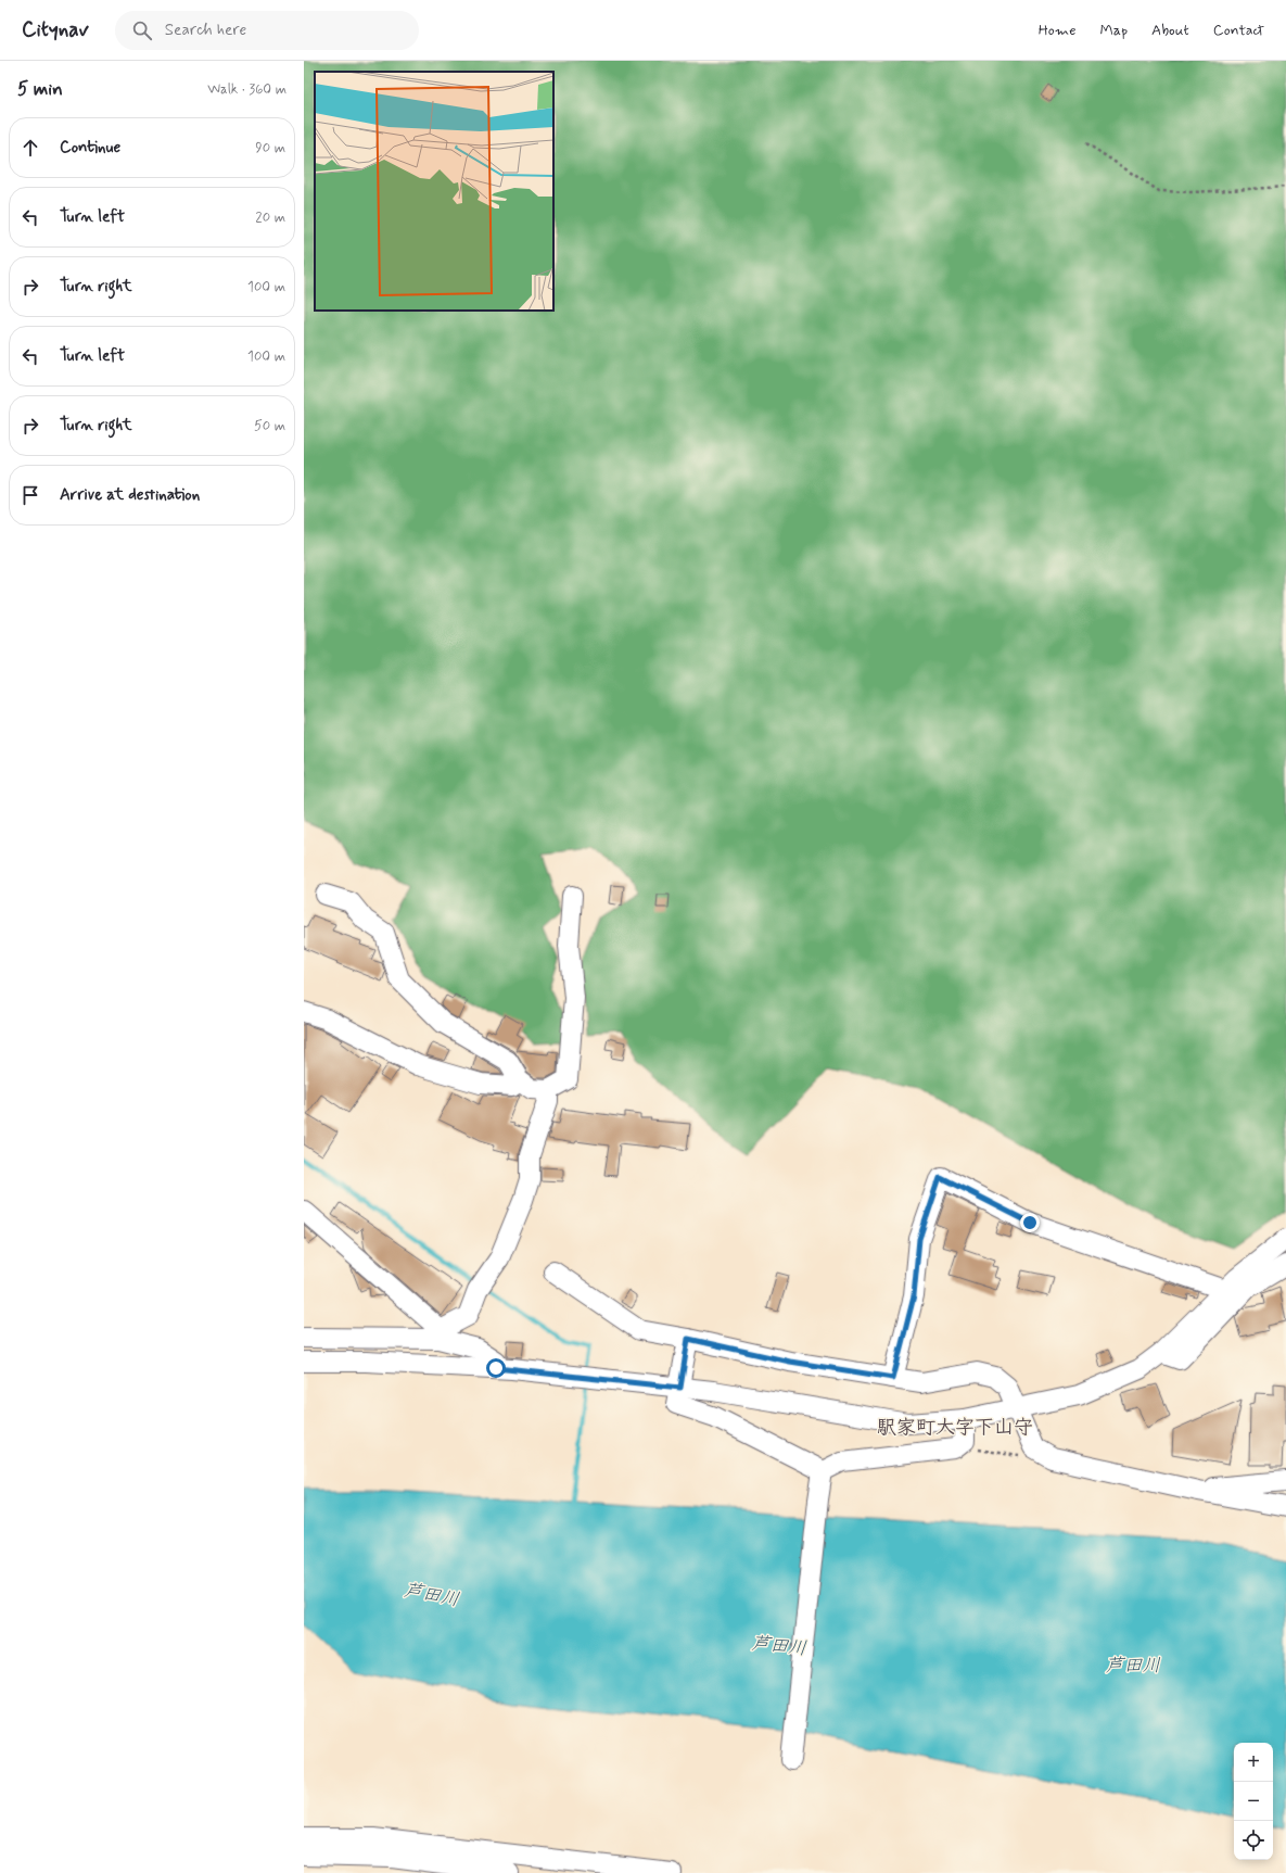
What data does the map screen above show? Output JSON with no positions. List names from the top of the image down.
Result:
{
  "districts": ["駅家町大字下山守"],
  "water": ["芦田川"],
  "page": {
    "header": "Citynav",
    "search": "Search here",
    "nav": [
      "Home",
      "Map",
      "About",
      "Contact"
    ],
    "heading": ["5 min", "Walk · 360 m"],
    "list": [
      ["Continue", "90 m"],
      ["Turn left", "20 m"],
      ["Turn right", "100 m"],
      ["Turn left", "100 m"],
      ["Turn right", "50 m"],
      "Arrive at destination"
    ],
    "map_buttons": ["+", "−"]
  }
}
